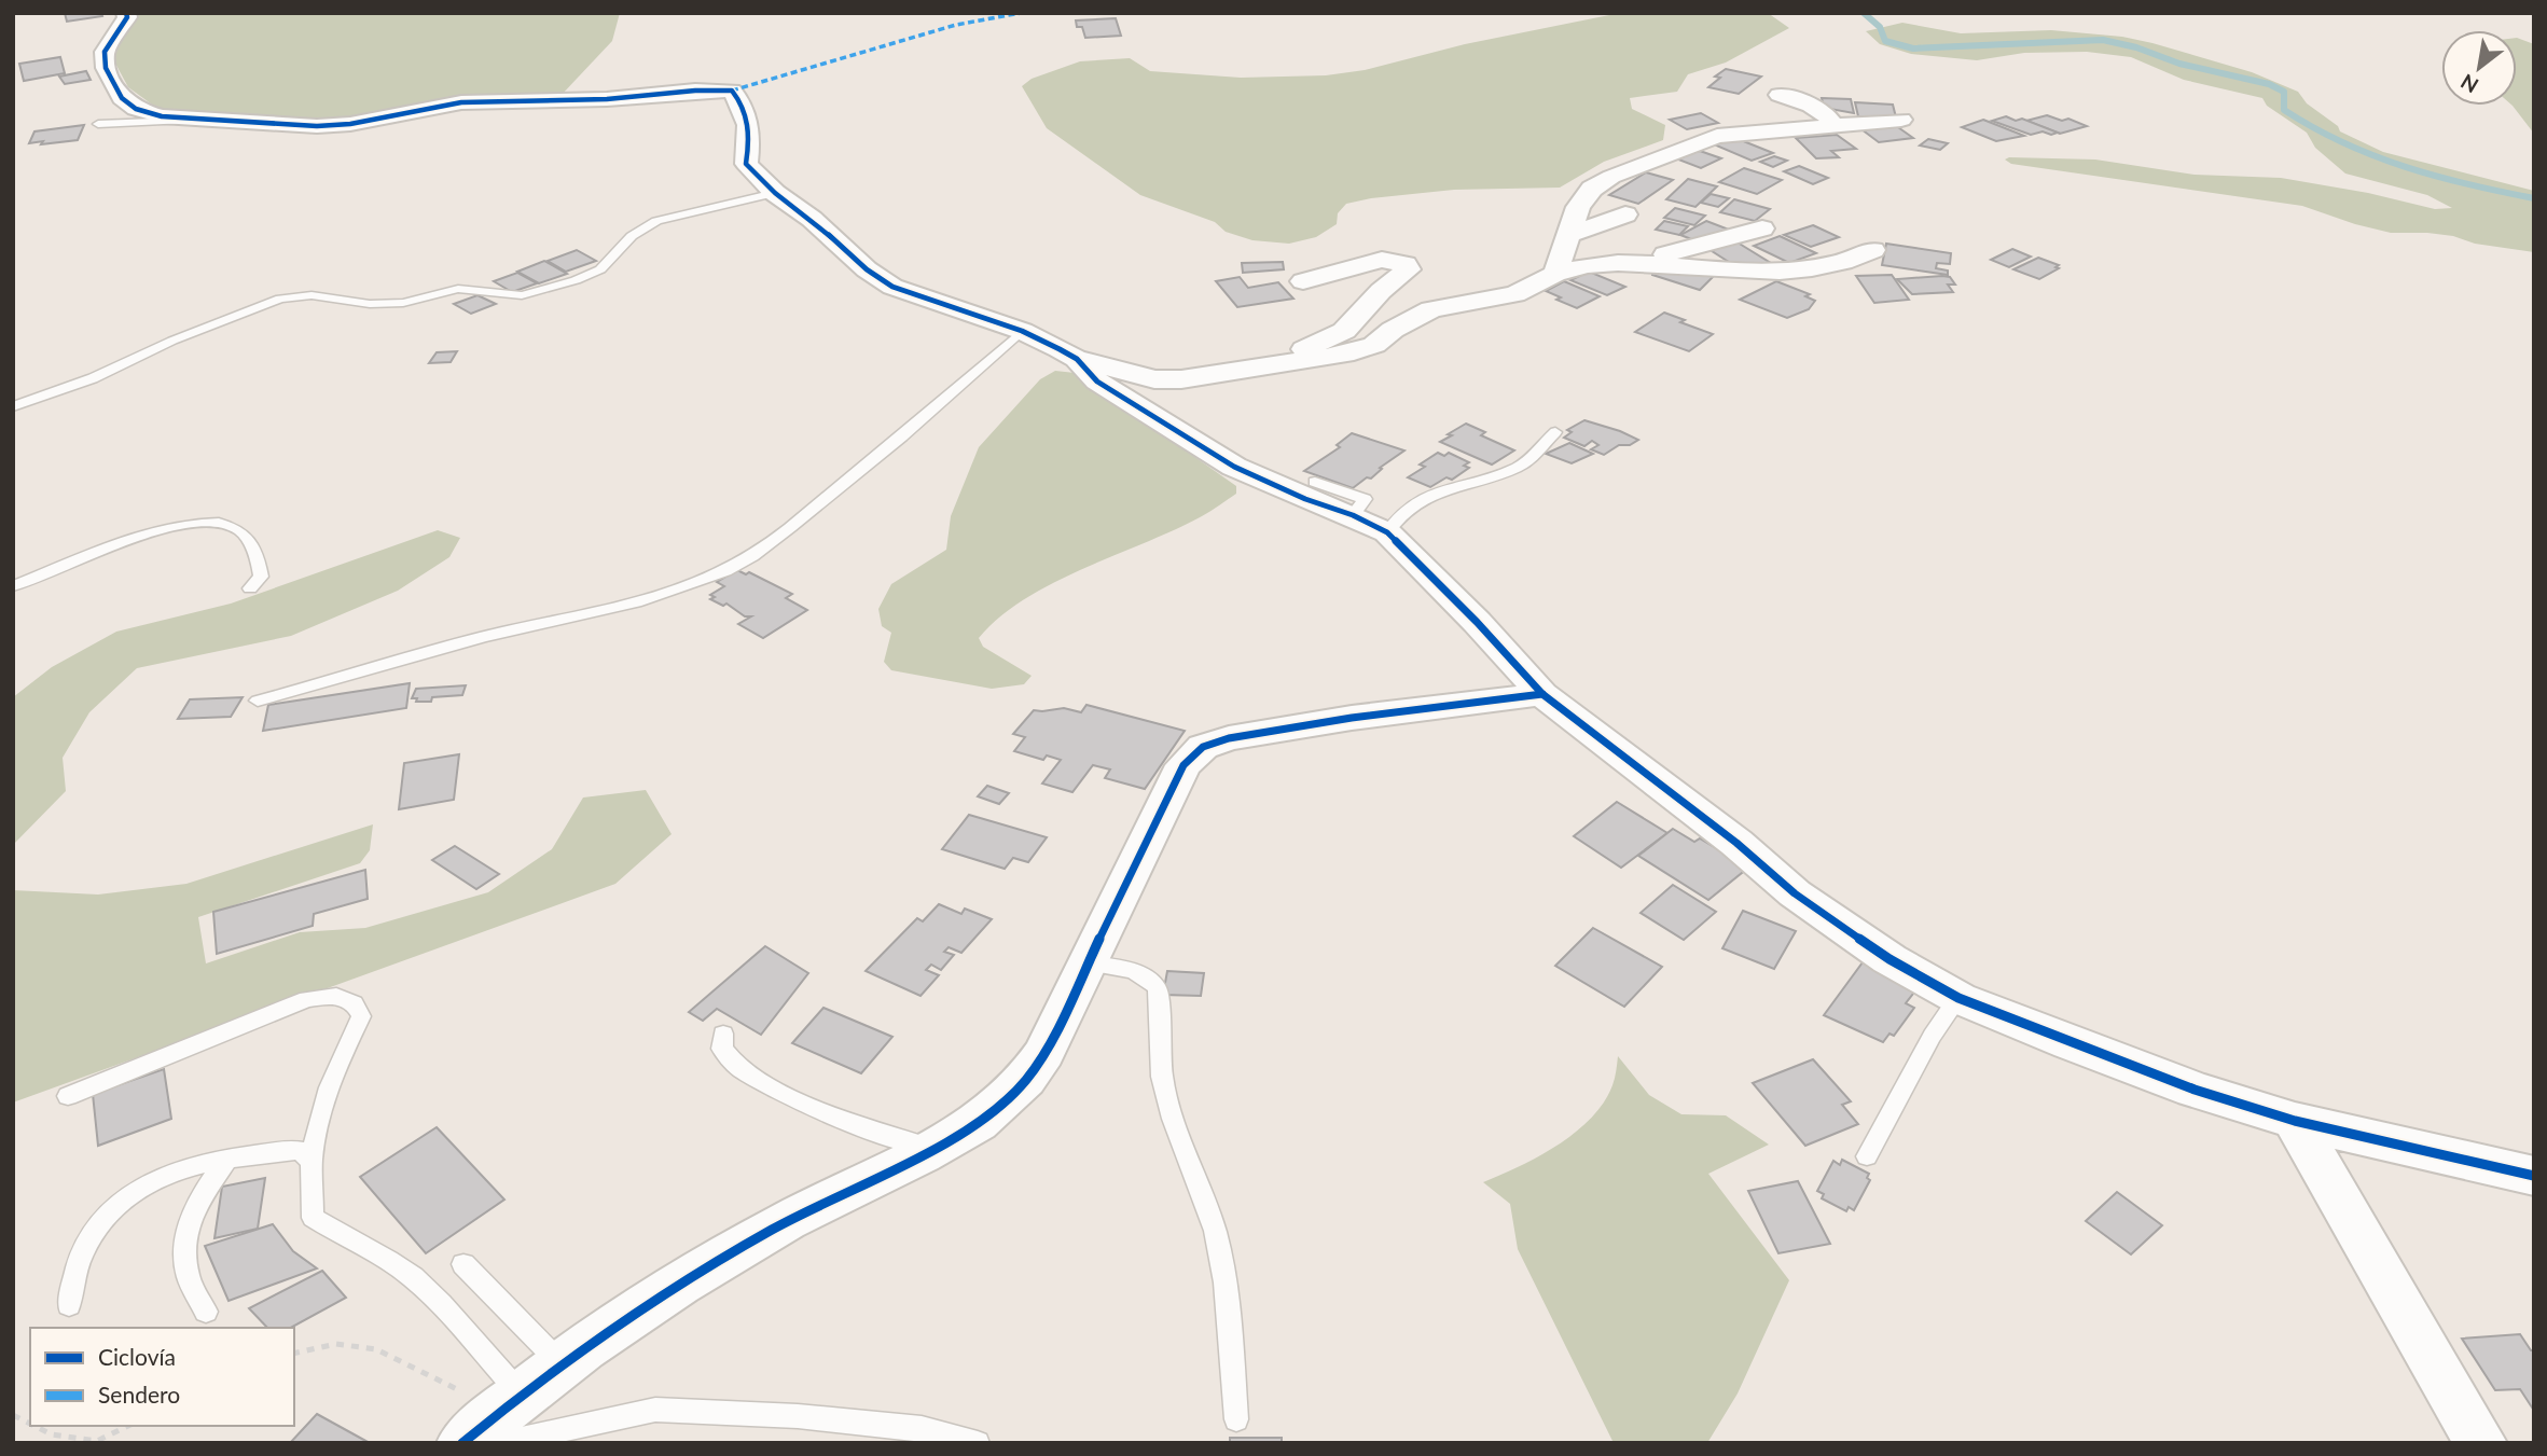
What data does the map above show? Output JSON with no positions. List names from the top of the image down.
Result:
{
  "legend": ["Ciclovía", "Sendero"],
  "north": "bottom left"
}
